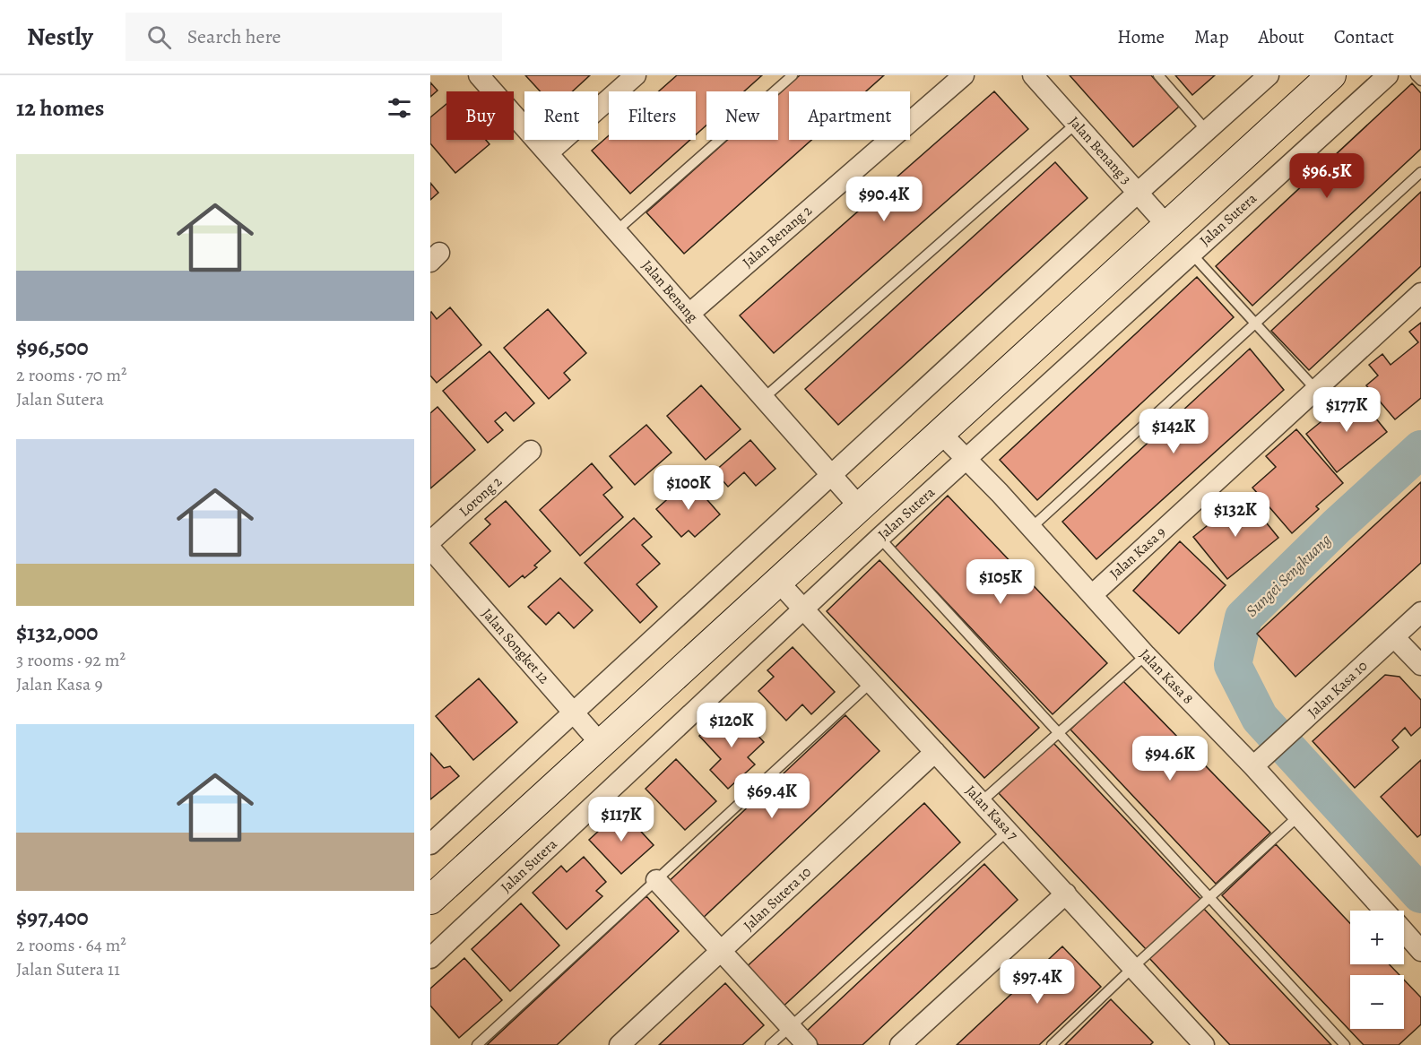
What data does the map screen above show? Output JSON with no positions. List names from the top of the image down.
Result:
{
  "streets": {
    "street": [
      "Jalan Benang 3",
      "Jalan Sutera",
      "Jalan Benang 2",
      "Jalan Benang",
      "Lorong 2",
      "Jalan Kasa 9",
      "Jalan Songket 12",
      "Jalan Kasa 8",
      "Jalan Kasa 10",
      "Jalan Kasa 7",
      "Jalan Sutera 10"
    ]
  },
  "crossings": [
    ["Jalan Sutera", "Jalan Kasa 8"],
    ["Jalan Sutera", "Jalan Kasa 7"],
    ["Jalan Benang 2", "Jalan Benang"],
    ["Jalan Kasa 9", "Jalan Kasa 8"],
    ["Jalan Kasa 8", "Jalan Kasa 10"],
    ["Jalan Kasa 7", "Jalan Sutera 10"]
  ],
  "water": ["Sungei Sengkuang"],
  "page": {
    "header": "Nestly",
    "search": "Search here",
    "nav": [
      "Home",
      "Map",
      "About",
      "Contact"
    ],
    "heading": "12 homes",
    "chip": [
      "Buy",
      "Rent",
      "Filters",
      "New",
      "Apartment"
    ],
    "list": [
      {
        "name": "$96,500",
        "note": "2 rooms · 70 m² · Jalan Sutera"
      },
      {
        "name": "$132,000",
        "note": "3 rooms · 92 m² · Jalan Kasa 9"
      },
      {
        "name": "$97,400",
        "note": "2 rooms · 64 m² · Jalan Sutera 11"
      }
    ],
    "price": [
      "$96.5K",
      "$90.4K",
      "$177K",
      "$142K",
      "$100K",
      "$132K",
      "$105K",
      "$120K",
      "$94.6K",
      "$69.4K",
      "$117K",
      "$97.4K"
    ],
    "map_buttons": ["+", "−"]
  }
}
